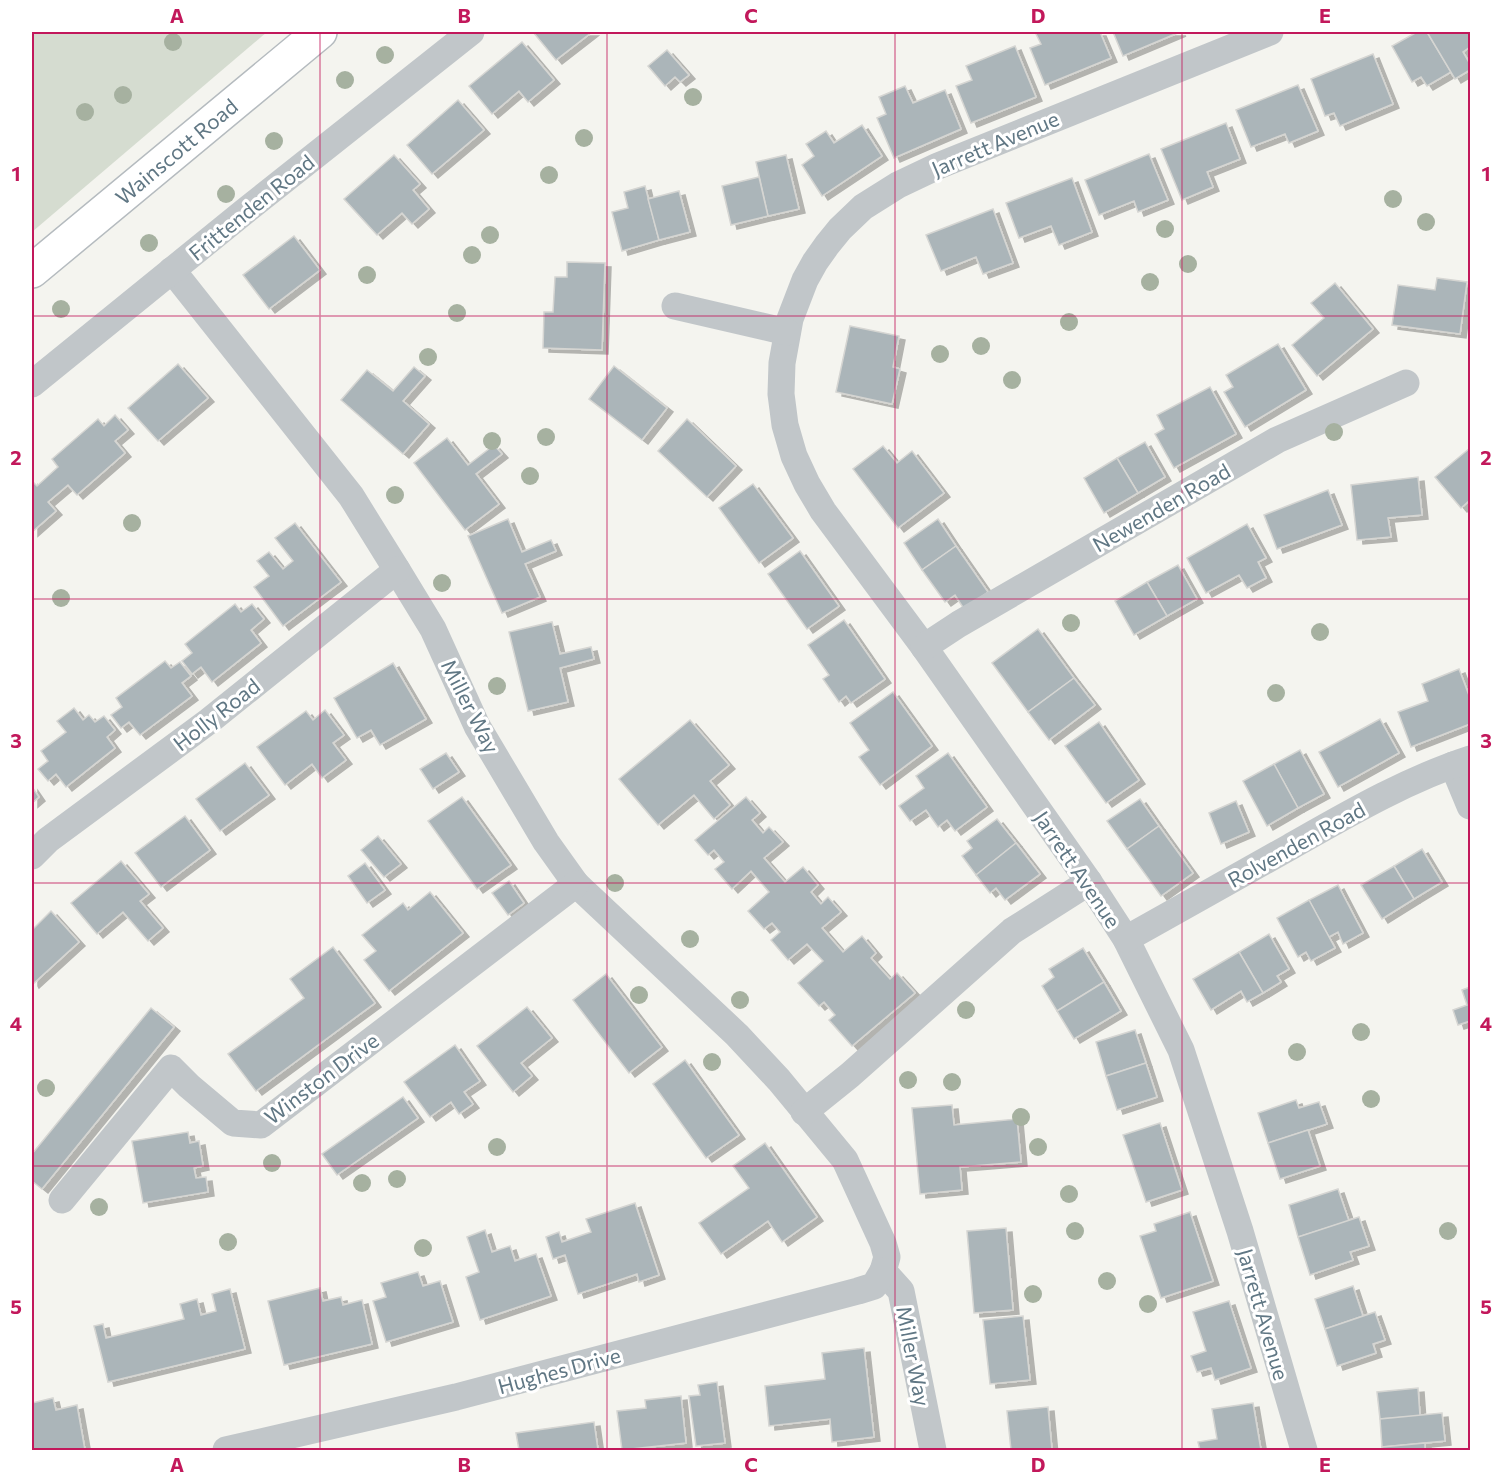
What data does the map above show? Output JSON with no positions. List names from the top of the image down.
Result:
{
  "streets": {
    "street": [
      "Jarrett Avenue",
      "Wainscott Road",
      "Frittenden Road",
      "Newenden Road",
      "Miller Way",
      "Holly Road",
      "Rolvenden Road",
      "Winston Drive",
      "Hughes Drive"
    ]
  },
  "crossings": [
    ["Jarrett Avenue", "Newenden Road"],
    ["Jarrett Avenue", "Rolvenden Road"],
    ["Frittenden Road", "Miller Way"],
    ["Miller Way", "Holly Road"],
    ["Miller Way", "Winston Drive"],
    ["Miller Way", "Hughes Drive"]
  ],
  "grid": {
    "columns": [
      "A",
      "B",
      "C",
      "D",
      "E"
    ],
    "rows": [
      "1",
      "2",
      "3",
      "4",
      "5"
    ]
  }
}
